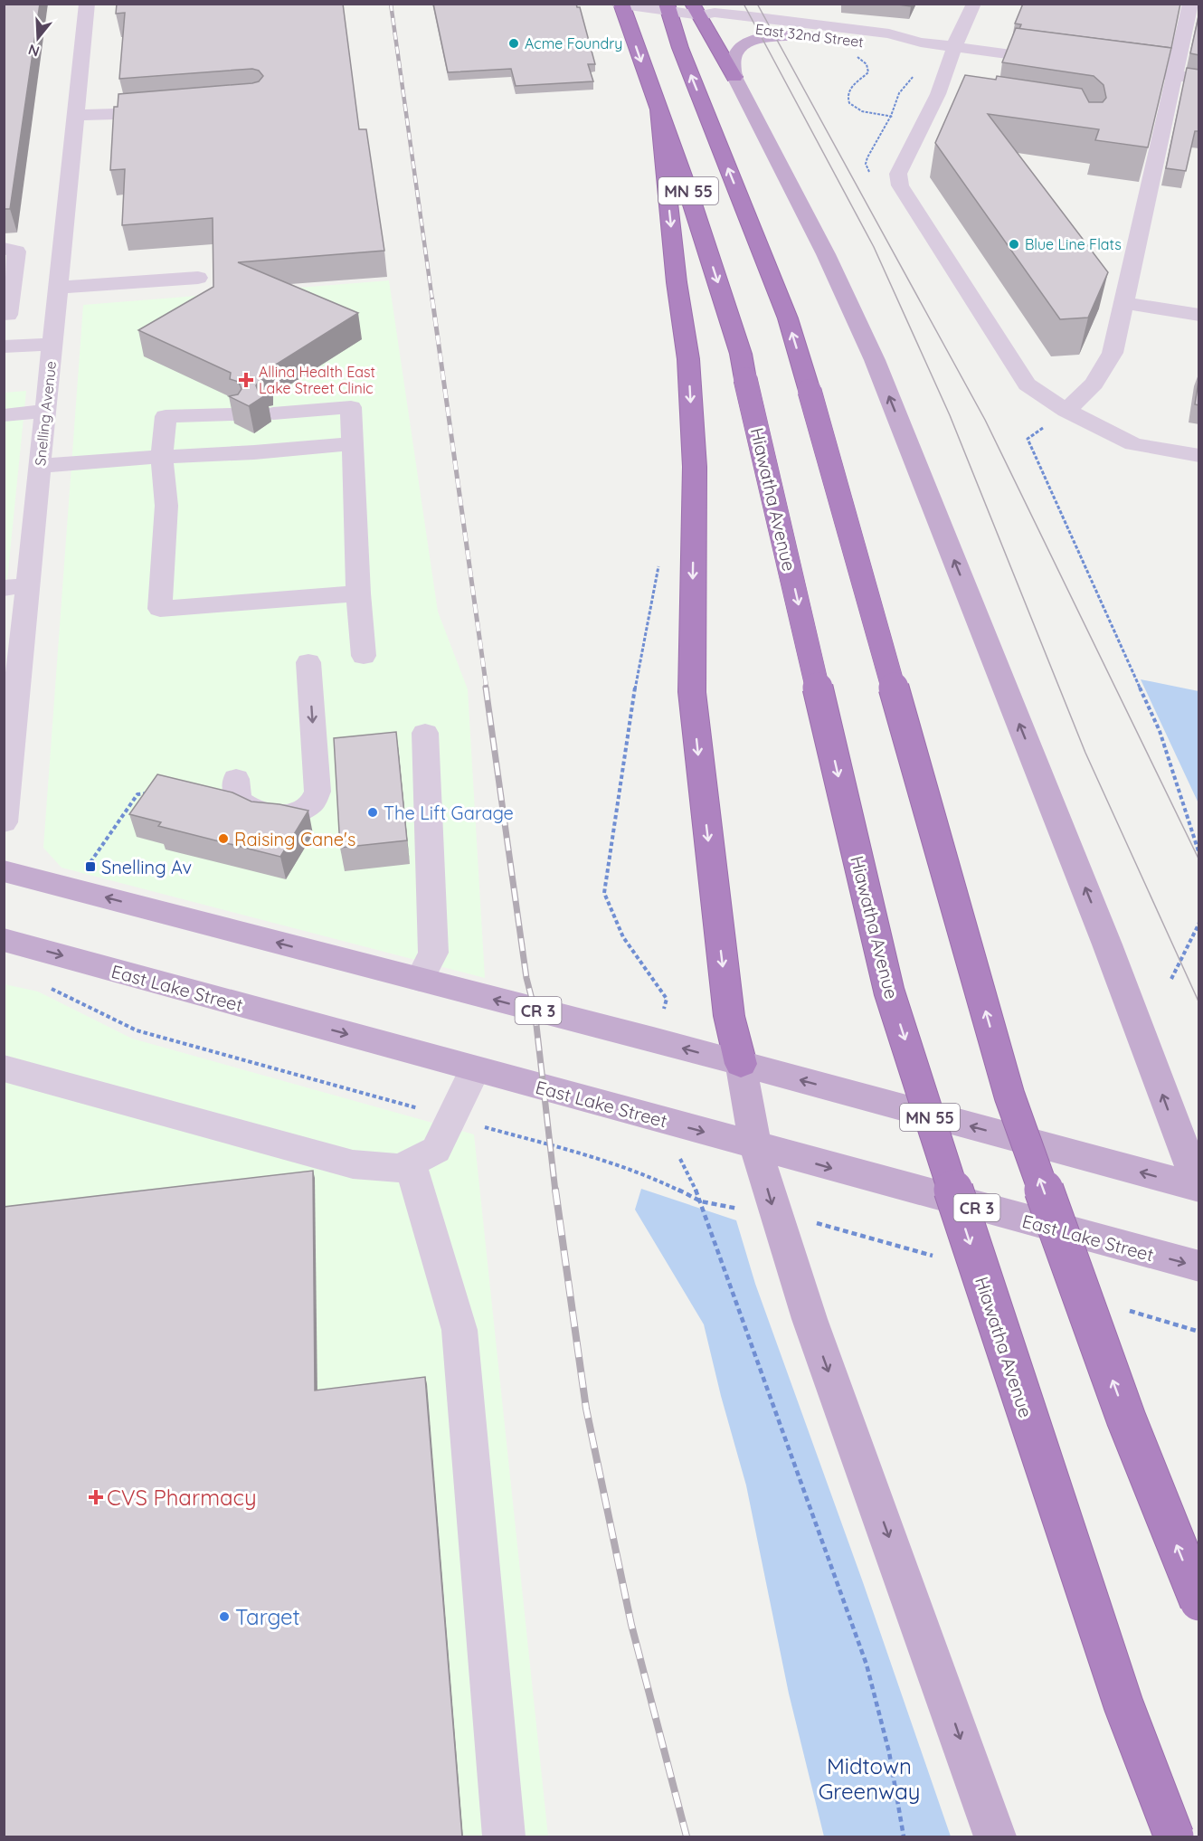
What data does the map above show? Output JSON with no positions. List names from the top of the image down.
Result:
{
  "streets": {
    "highway": ["MN 55", "Hiawatha Avenue"],
    "main road": ["East Lake Street", "CR 3"],
    "street": ["East 32nd Street", "Snelling Avenue"]
  },
  "crossings": [
    ["East 32nd Street", "MN 55"],
    ["East 32nd Street", "Hiawatha Avenue"]
  ],
  "parks": ["Midtown Greenway"],
  "places": {
    "other": [
      "Acme Foundry",
      "Blue Line Flats",
      "The Lift Garage",
      "Raising Cane's",
      "Target"
    ],
    "health": ["Allina Health East Lake Street Clinic", "CVS Pharmacy"],
    "transit": ["Snelling Av"]
  },
  "north": "bottom"
}
